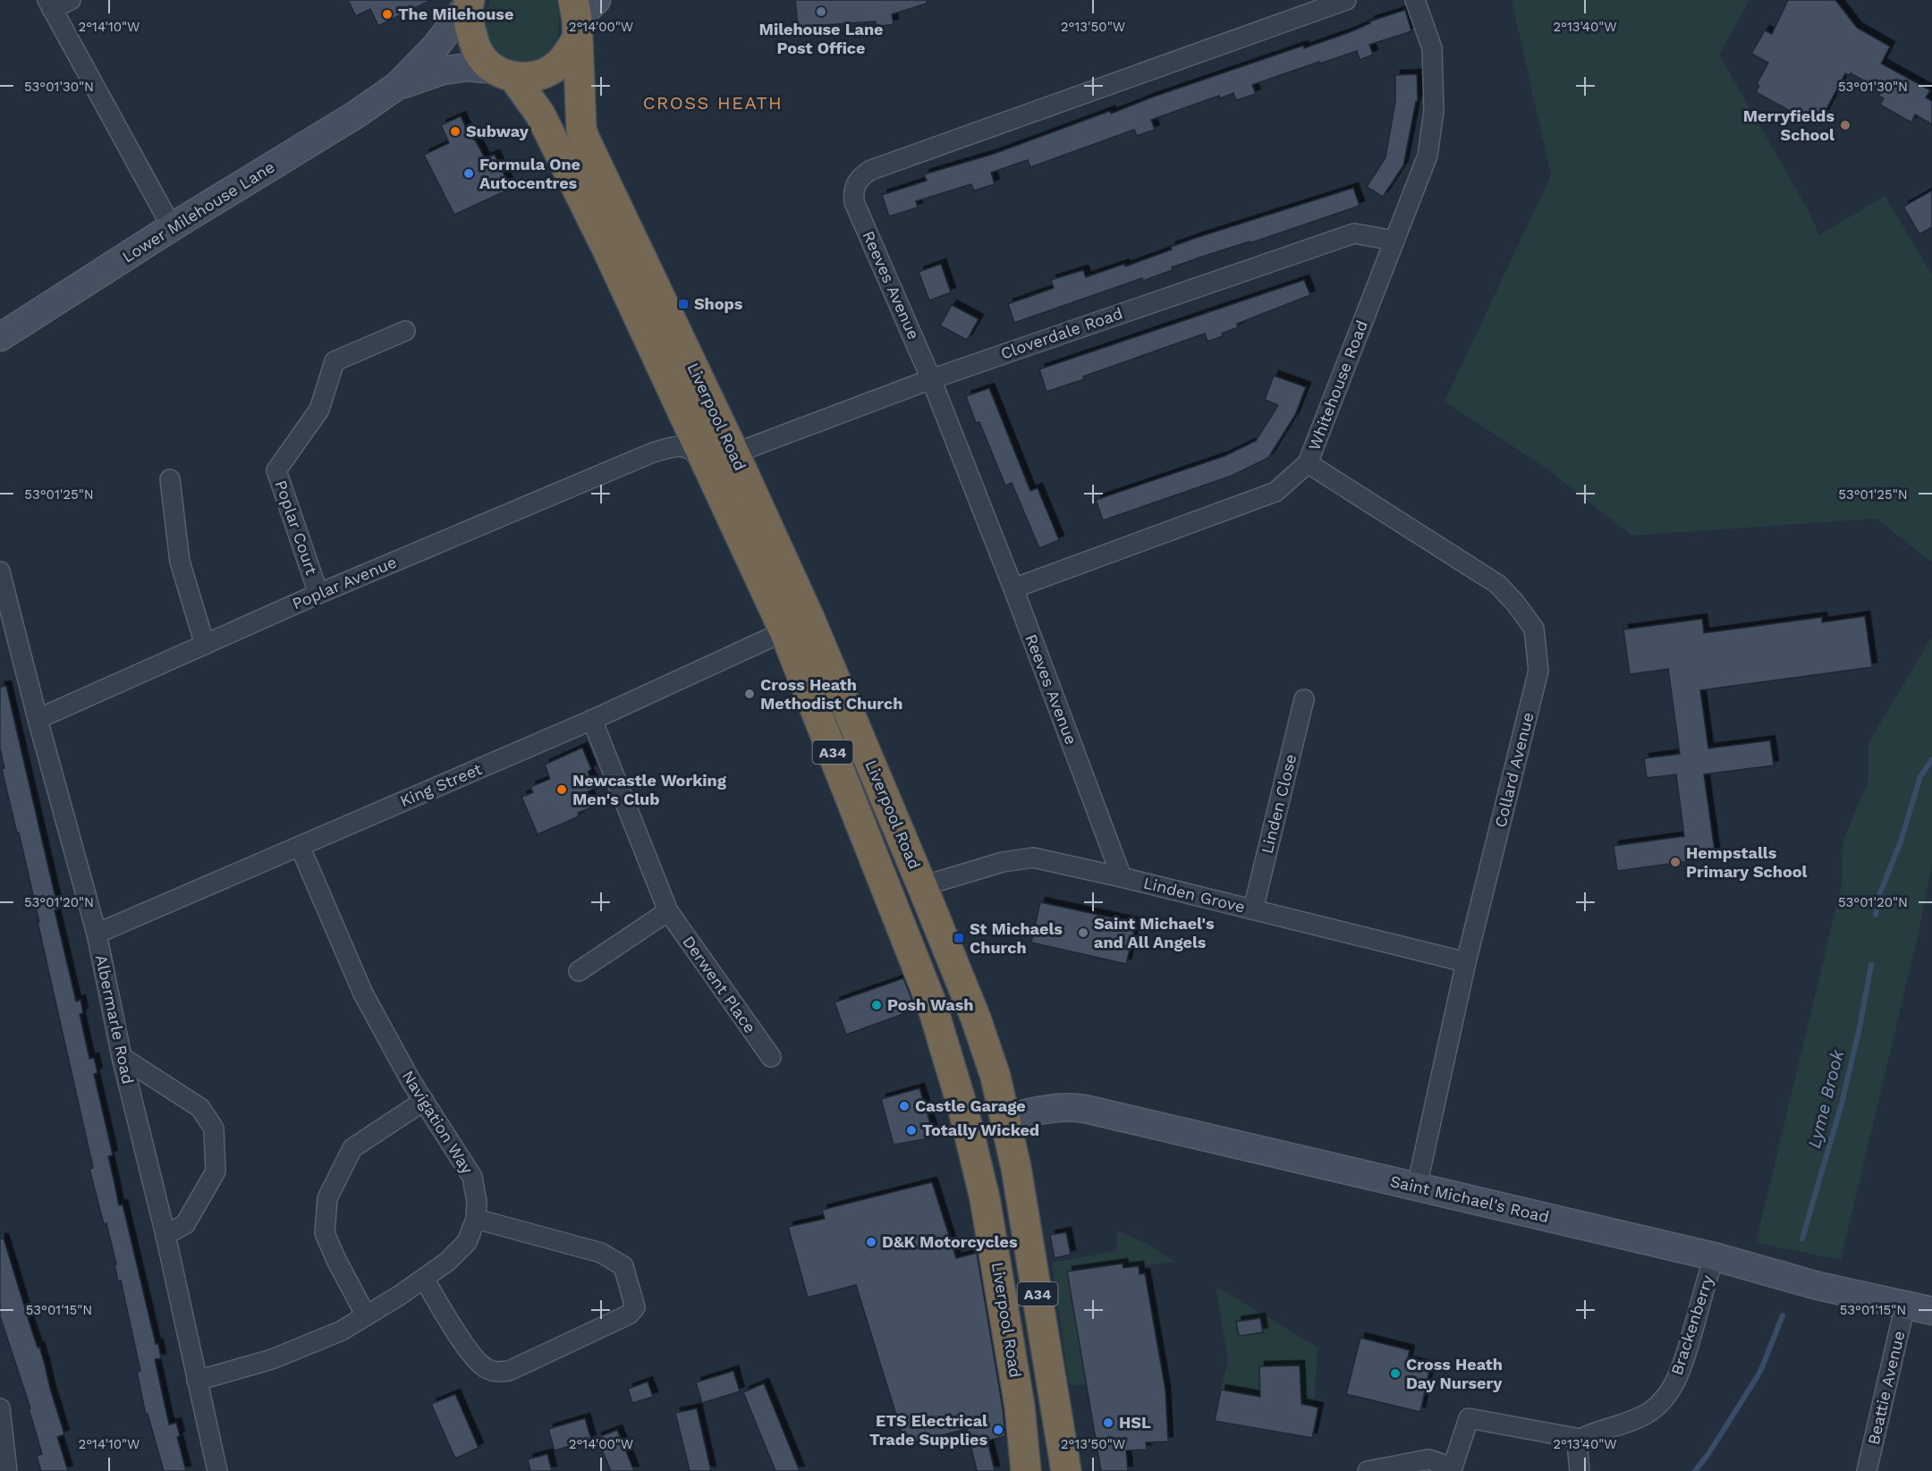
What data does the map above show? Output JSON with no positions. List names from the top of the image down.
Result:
{
  "streets": {
    "highway": ["Liverpool Road", "A34"],
    "street": [
      "Lower Milehouse Lane",
      "Reeves Avenue",
      "Cloverdale Road",
      "Whitehouse Road",
      "Poplar Court",
      "Poplar Avenue",
      "Collard Avenue",
      "King Street",
      "Linden Close",
      "Linden Grove",
      "Derwent Place",
      "Albermarle Road",
      "Navigation Way",
      "Saint Michael's Road",
      "Brackenberry",
      "Beattie Avenue"
    ]
  },
  "crossings": [
    ["Lower Milehouse Lane", "Liverpool Road"],
    ["Reeves Avenue", "Cloverdale Road"],
    ["Reeves Avenue", "Whitehouse Road"],
    ["Reeves Avenue", "Linden Grove"],
    ["Cloverdale Road", "Whitehouse Road"],
    ["Cloverdale Road", "Liverpool Road"],
    ["Whitehouse Road", "Collard Avenue"],
    ["Liverpool Road", "Poplar Avenue"],
    ["Liverpool Road", "King Street"],
    ["Liverpool Road", "Linden Grove"],
    ["Liverpool Road", "Saint Michael's Road"],
    ["Poplar Court", "Poplar Avenue"],
    ["Poplar Avenue", "Albermarle Road"],
    ["Collard Avenue", "Linden Grove"],
    ["Collard Avenue", "Saint Michael's Road"],
    ["King Street", "Derwent Place"],
    ["King Street", "Albermarle Road"],
    ["King Street", "Navigation Way"],
    ["Linden Close", "Linden Grove"],
    ["Albermarle Road", "Navigation Way"],
    ["Saint Michael's Road", "Brackenberry"],
    ["Saint Michael's Road", "Beattie Avenue"]
  ],
  "districts": ["CROSS HEATH"],
  "water": ["Lyme Brook"],
  "places": {
    "other": [
      "Milehouse Lane Post Office",
      "The Milehouse",
      "Merryfields School",
      "Subway",
      "Formula One Autocentres",
      "Cross Heath Methodist Church",
      "Newcastle Working Men's Club",
      "Hempstalls Primary School",
      "Saint Michael's and All Angels",
      "Posh Wash",
      "Castle Garage",
      "Totally Wicked",
      "D&K Motorcycles",
      "Cross Heath Day Nursery",
      "HSL",
      "ETS Electrical Trade Supplies"
    ],
    "transit": ["Shops", "St Michaels Church"]
  },
  "coordinates": [
    "2°14'10\"W",
    "2°14'00\"W",
    "2°13'50\"W",
    "2°13'40\"W",
    "53°01'30\"N",
    "53°01'25\"N",
    "53°01'20\"N",
    "53°01'15\"N"
  ]
}
